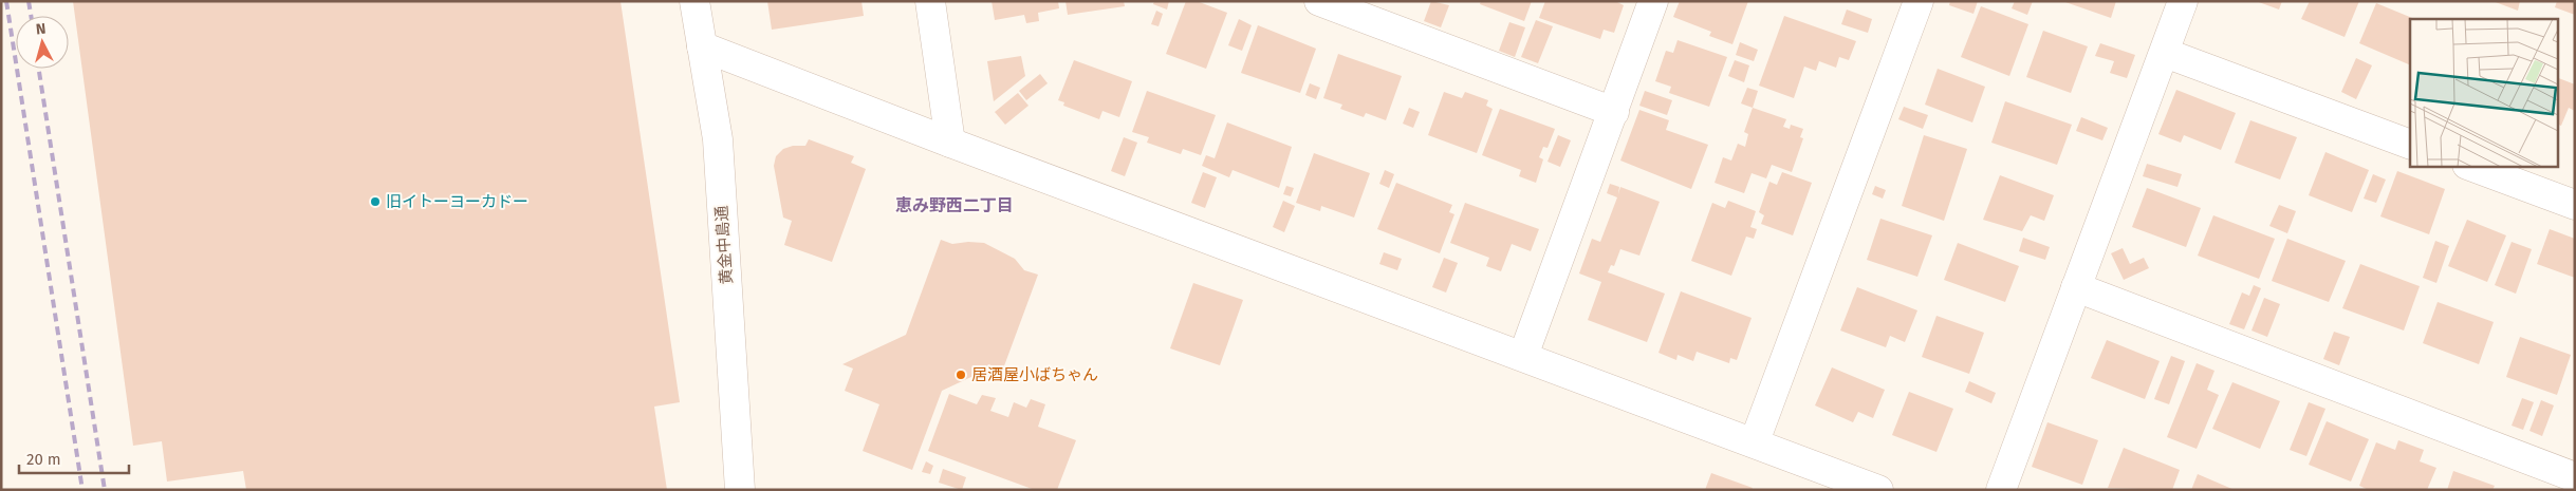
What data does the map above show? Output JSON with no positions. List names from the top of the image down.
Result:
{
  "streets": {
    "street": ["黄金中島通"]
  },
  "districts": ["恵み野西二丁目"],
  "places": ["旧イトーヨーカドー", "居酒屋小ばちゃん"],
  "scale_bar": "20 m",
  "north": "top"
}
